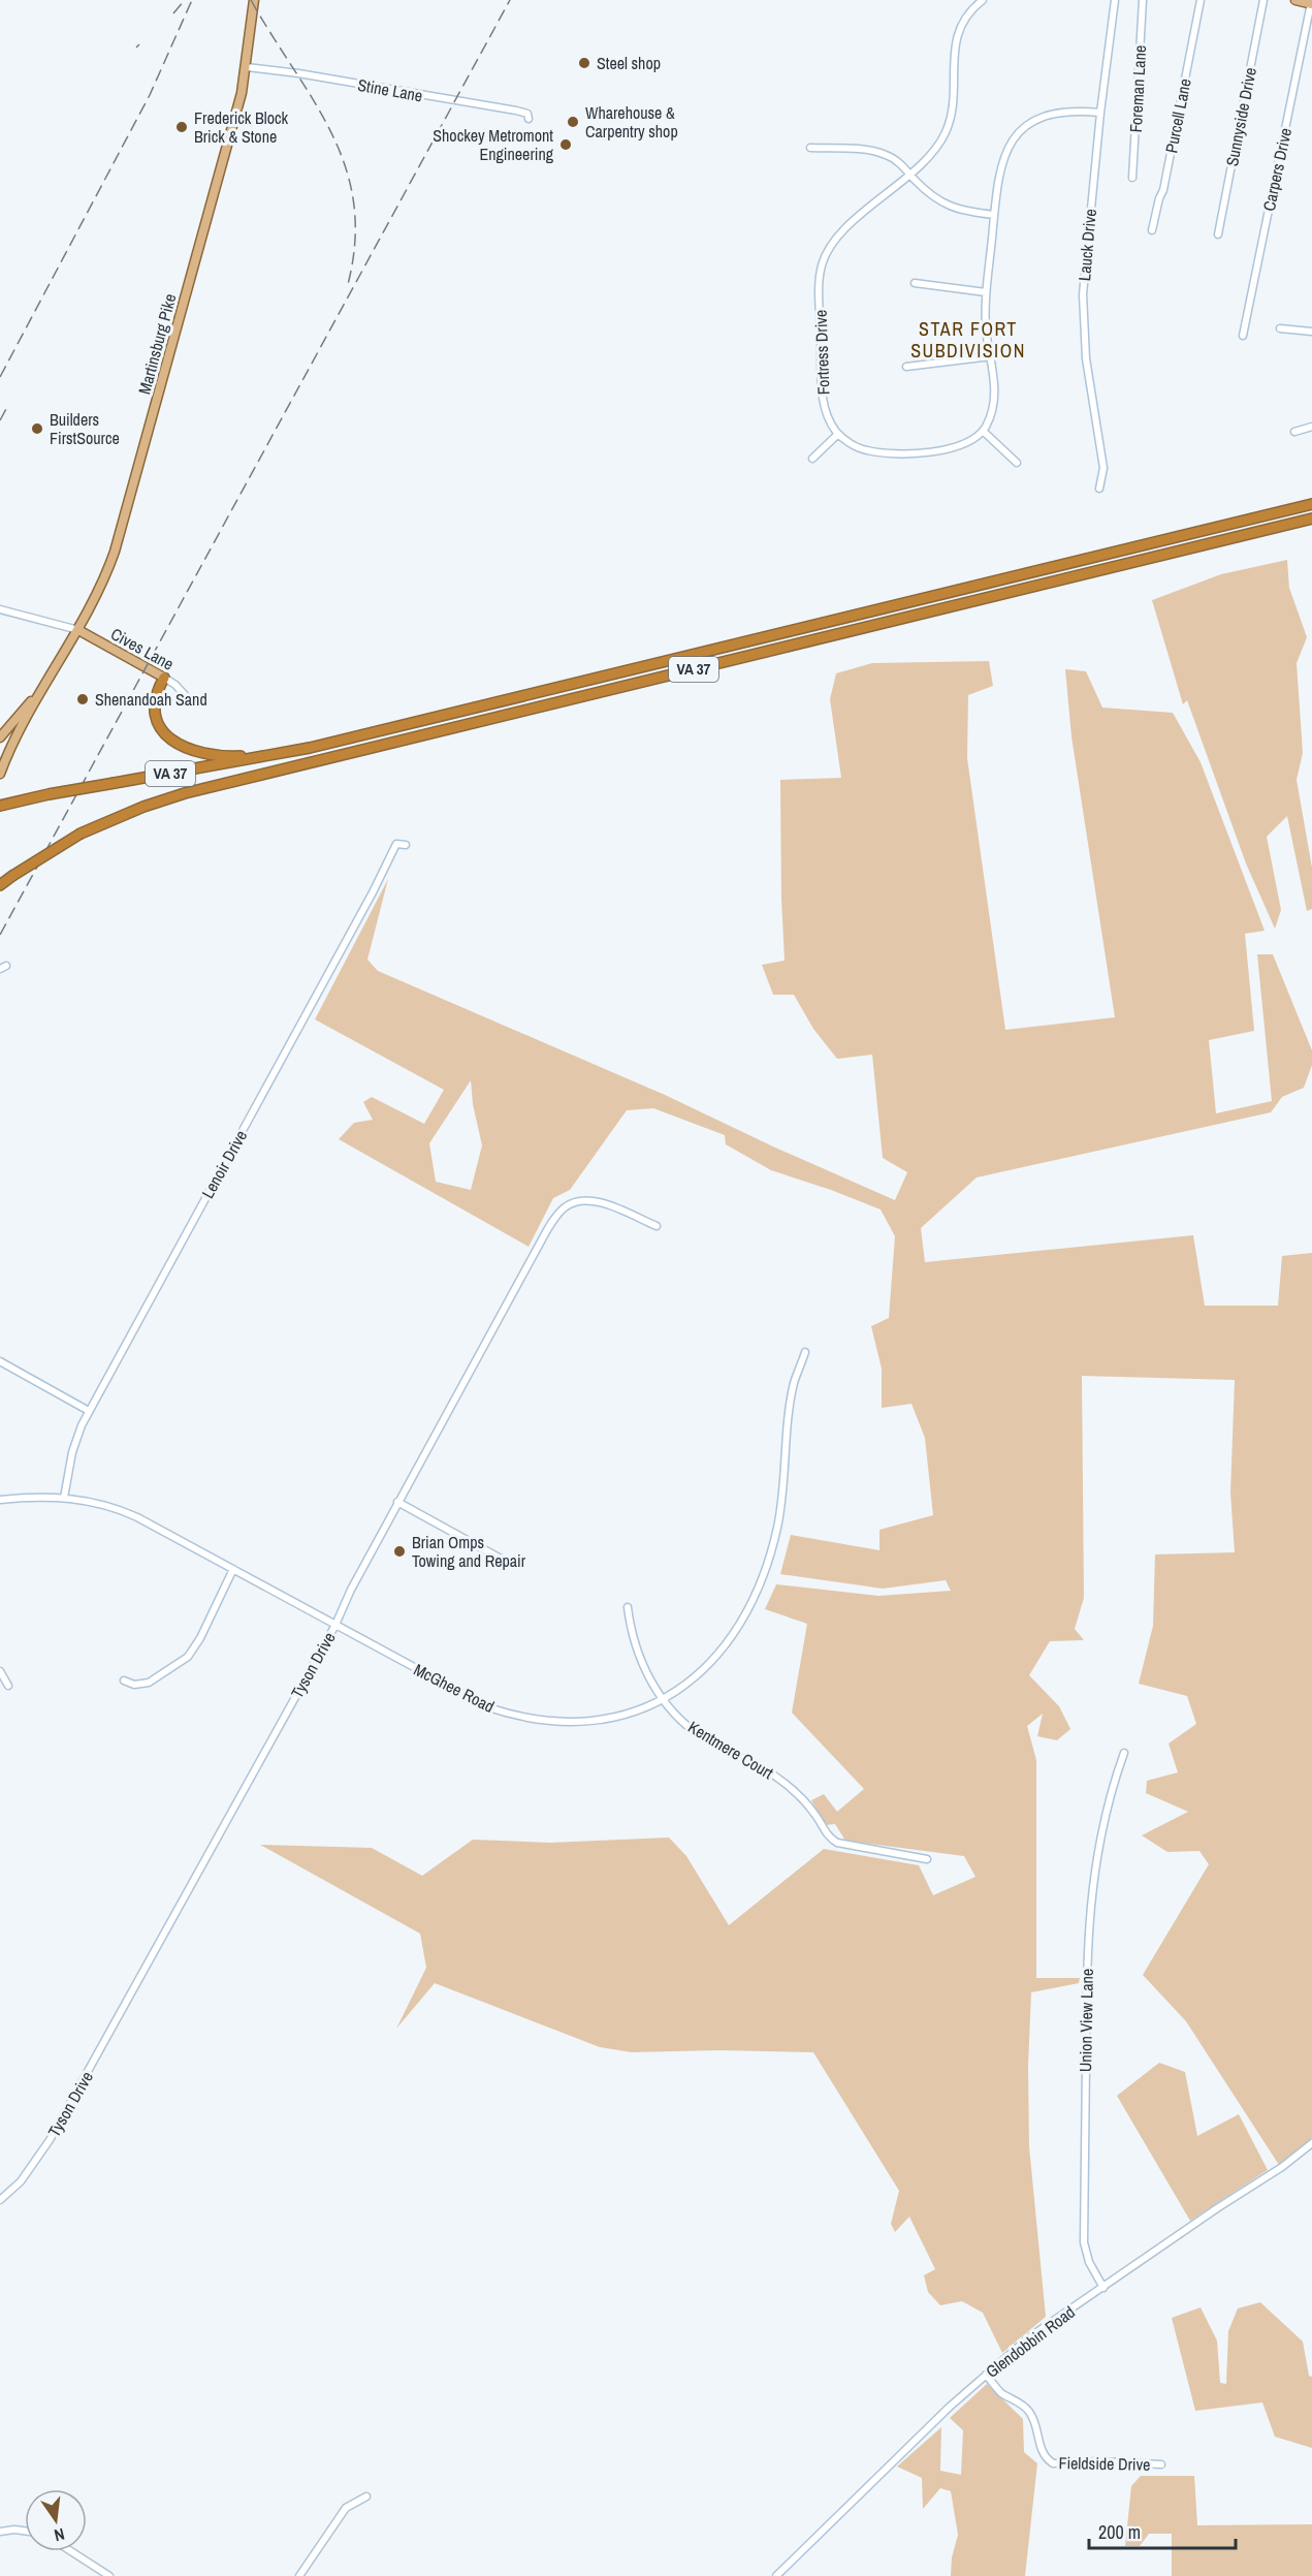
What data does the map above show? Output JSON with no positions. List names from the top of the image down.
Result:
{
  "streets": {
    "highway": ["VA 37"],
    "main road": ["Martinsburg Pike", "Cives Lane"],
    "street": [
      "Foreman Lane",
      "Stine Lane",
      "Purcell Lane",
      "Sunnyside Drive",
      "Carpers Drive",
      "Lauck Drive",
      "Fortress Drive",
      "Lenoir Drive",
      "Tyson Drive",
      "McGhee Road",
      "Kentmere Court",
      "Union View Lane",
      "Glendobbin Road",
      "Fieldside Drive"
    ]
  },
  "crossings": [
    ["Stine Lane", "Martinsburg Pike"],
    ["Martinsburg Pike", "Cives Lane"],
    ["Lenoir Drive", "McGhee Road"],
    ["Tyson Drive", "McGhee Road"],
    ["McGhee Road", "Kentmere Court"],
    ["Union View Lane", "Glendobbin Road"],
    ["Glendobbin Road", "Fieldside Drive"]
  ],
  "districts": ["STAR FORT SUBDIVISION"],
  "places": [
    "Steel shop",
    "Wharehouse & Carpentry shop",
    "Frederick Block Brick & Stone",
    "Shockey Metromont Engineering",
    "Builders FirstSource",
    "Shenandoah Sand",
    "Brian Omps Towing and Repair"
  ],
  "scale_bar": "200 m",
  "north": "bottom"
}
